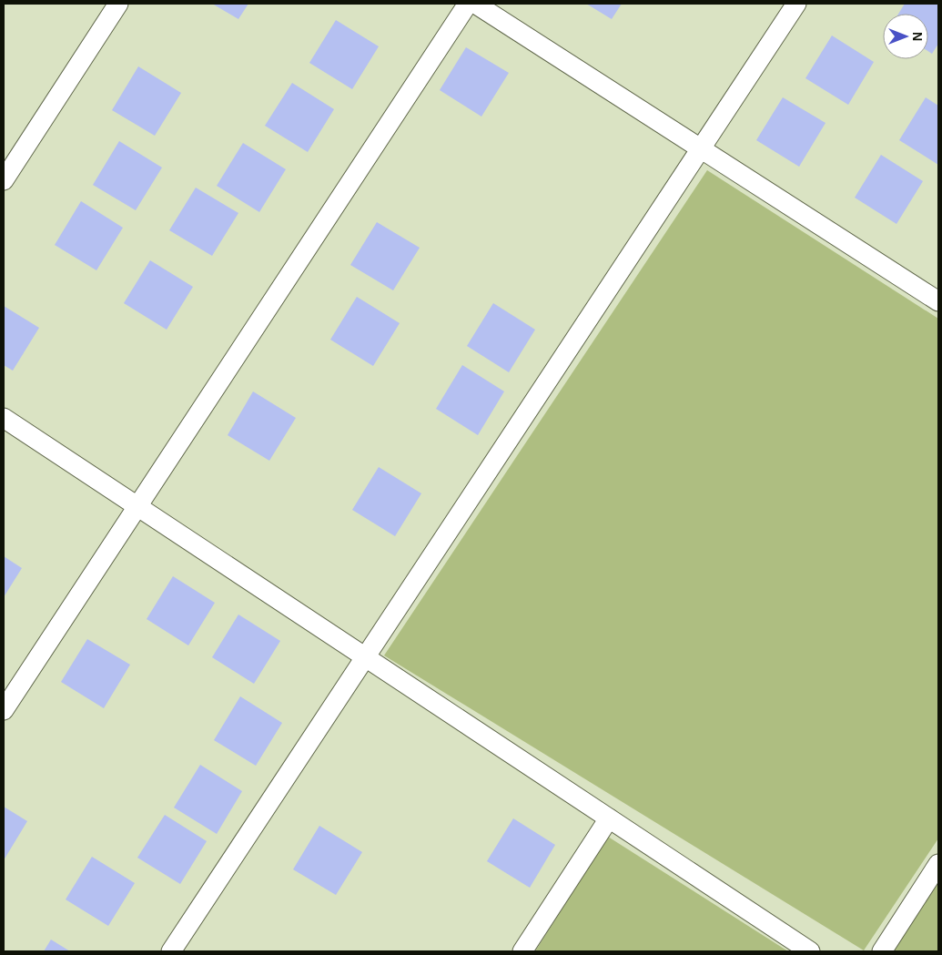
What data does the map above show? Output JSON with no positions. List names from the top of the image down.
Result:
{
  "north": "right"
}
